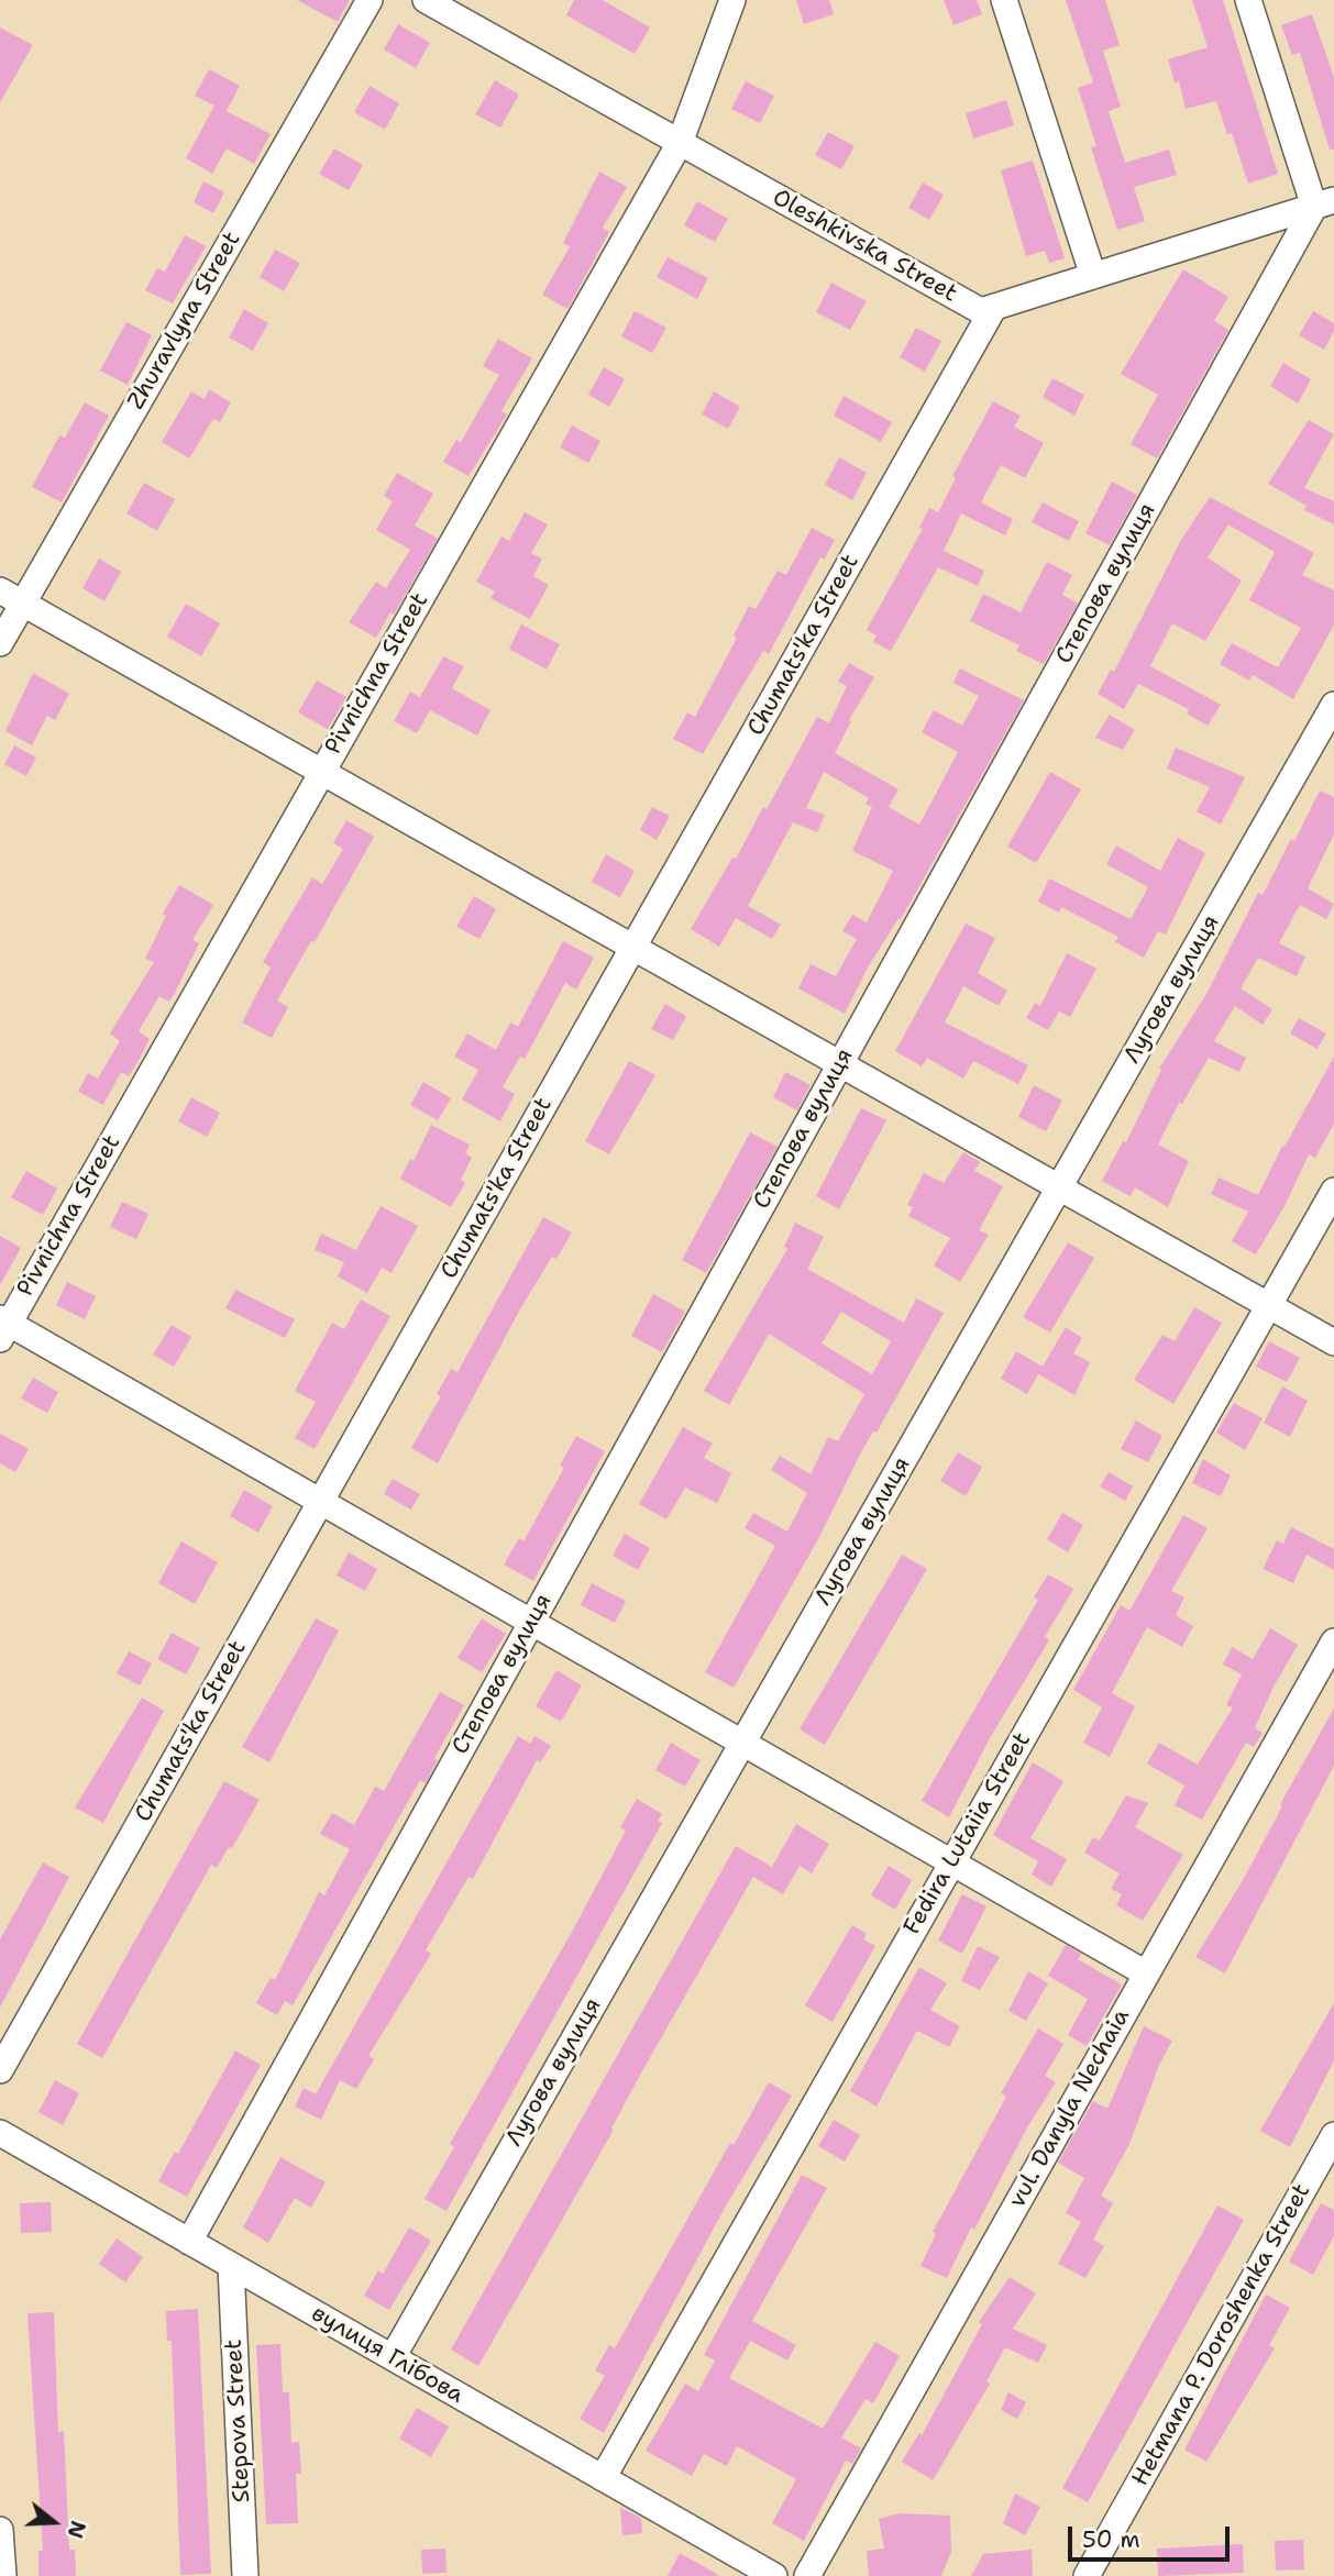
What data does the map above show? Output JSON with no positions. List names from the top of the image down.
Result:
{
  "streets": {
    "street": [
      "Oleshkivska Street",
      "Zhuravlyna Street",
      "Степова вулиця",
      "Chumats'ka Street",
      "Pivnichna Street",
      "Лугова вулиця",
      "Fedira Lutaiia Street",
      "vul. Danyla Nechaia",
      "Hetmana P. Doroshenka Street",
      "вулиця Глібова",
      "Stepova Street"
    ]
  },
  "crossings": [
    ["Oleshkivska Street", "Степова вулиця"],
    ["Oleshkivska Street", "Chumats'ka Street"],
    ["Oleshkivska Street", "Pivnichna Street"],
    ["Степова вулиця", "вулиця Глібова"],
    ["Лугова вулиця", "вулиця Глібова"],
    ["Fedira Lutaiia Street", "вулиця Глібова"],
    ["вулиця Глібова", "Stepova Street"]
  ],
  "scale_bar": "50 m",
  "north": "right"
}
